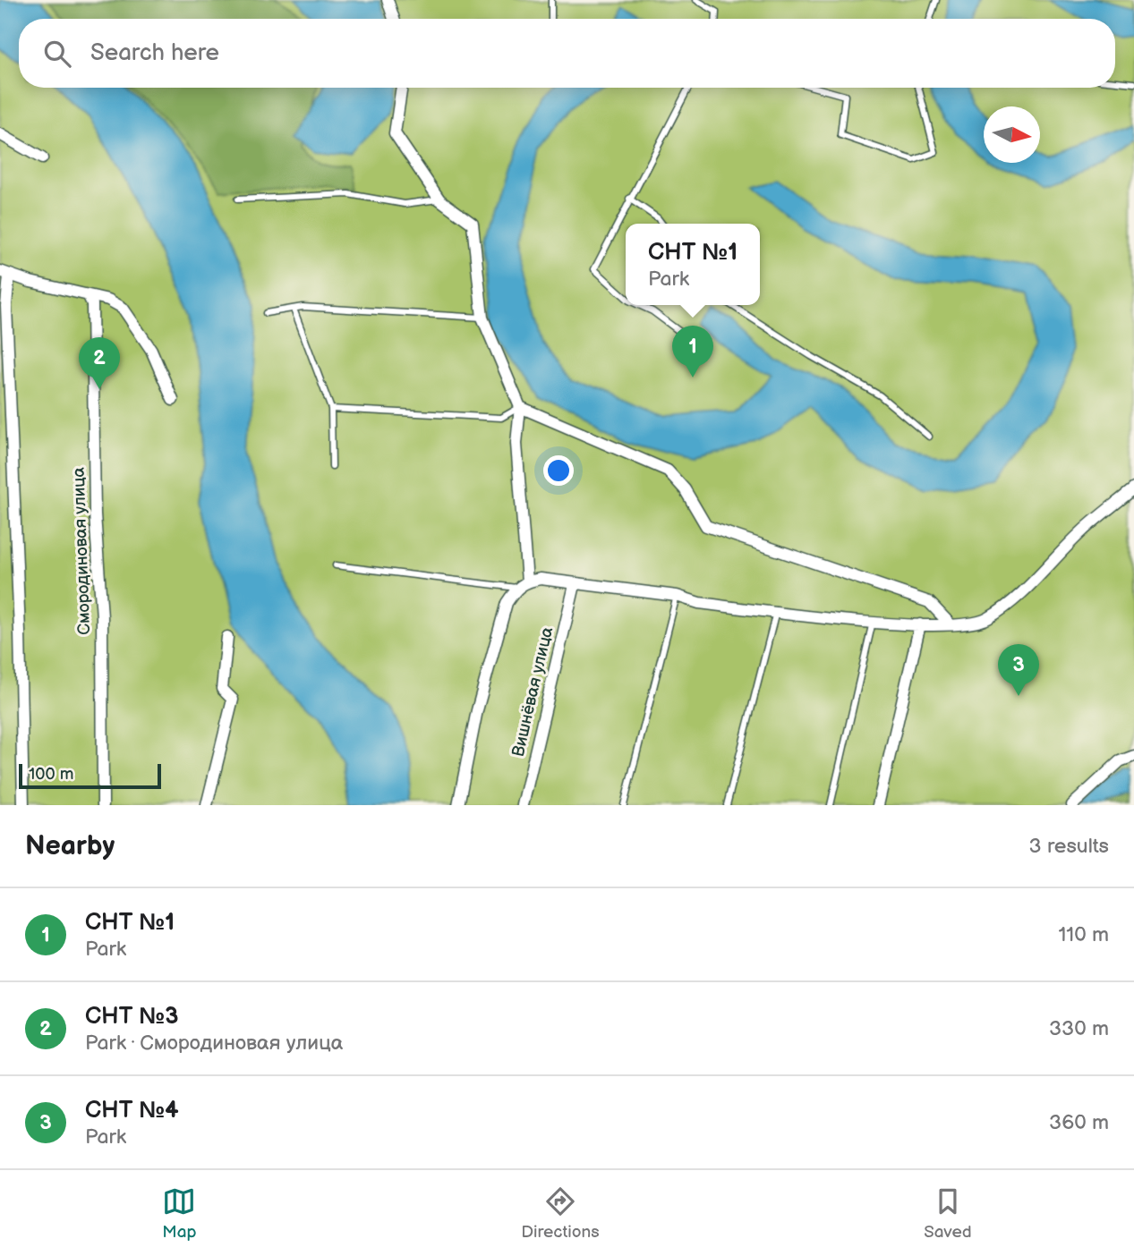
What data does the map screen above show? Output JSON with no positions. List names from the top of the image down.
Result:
{
  "streets": {
    "street": ["Смородиновая улица", "Вишнёвая улица"]
  },
  "scale_bar": "100 m",
  "north": "right",
  "page": {
    "search": "Search here",
    "popup": ["СНТ №1", "Park"],
    "pins": ["1", "2", "3"],
    "scale": "100 m",
    "heading": ["Nearby", "3 results"],
    "list": [
      {
        "mark": "1",
        "name": "СНТ №1",
        "note": "Park",
        "value": "110 m"
      },
      {
        "mark": "2",
        "name": "СНТ №3",
        "note": "Park · Смородиновая улица",
        "value": "330 m"
      },
      {
        "mark": "3",
        "name": "СНТ №4",
        "note": "Park",
        "value": "360 m"
      }
    ],
    "nav": ["Map", "Directions", "Saved"]
  }
}
